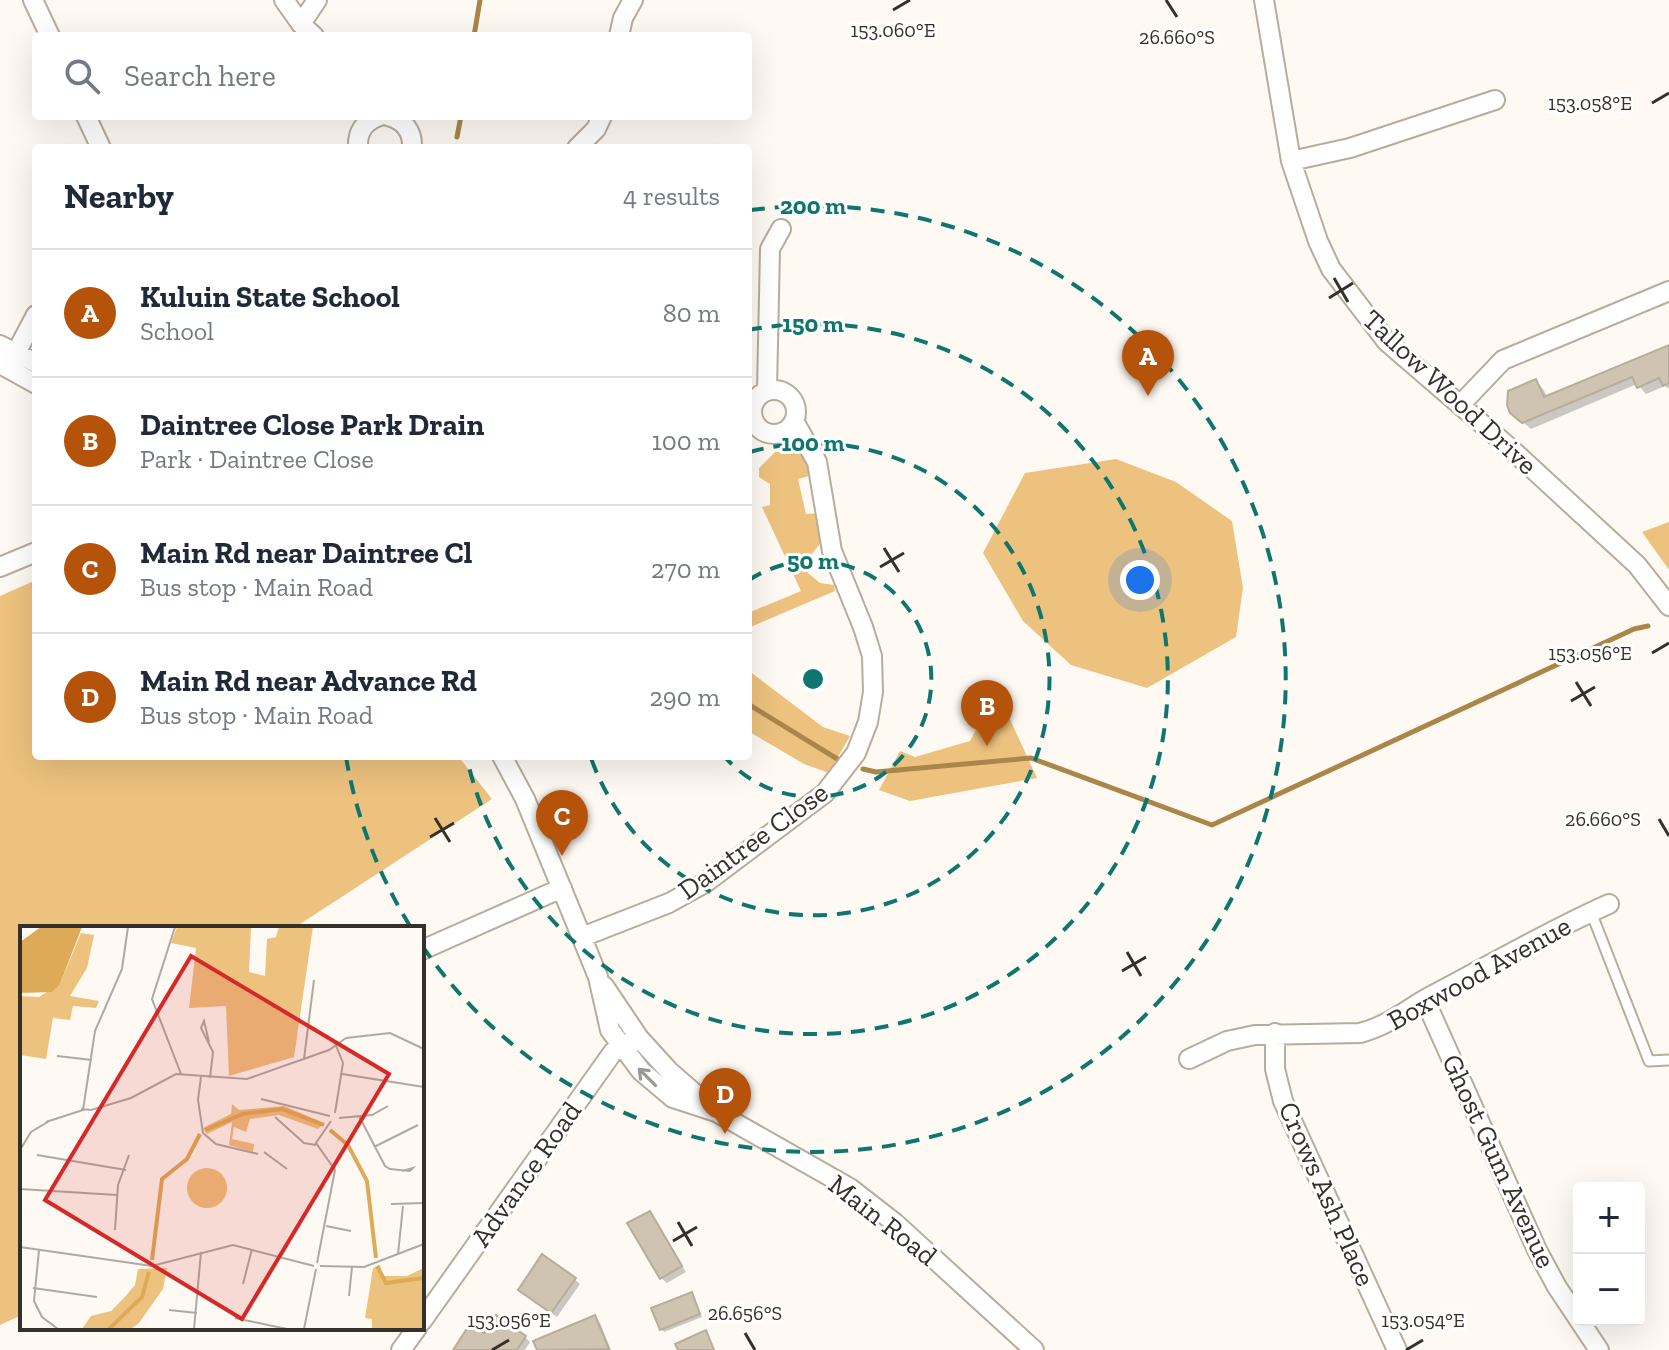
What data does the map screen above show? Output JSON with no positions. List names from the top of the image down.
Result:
{
  "streets": {
    "street": [
      "Tallow Wood Drive",
      "Daintree Close",
      "Boxwood Avenue",
      "Ghost Gum Avenue",
      "Advance Road",
      "Crows Ash Place",
      "Main Road"
    ]
  },
  "crossings": [
    ["Daintree Close", "Main Road"],
    ["Boxwood Avenue", "Ghost Gum Avenue"],
    ["Boxwood Avenue", "Crows Ash Place"],
    ["Advance Road", "Main Road"]
  ],
  "page": {
    "search": "Search here",
    "heading": ["Nearby", "4 results"],
    "list": [
      {
        "mark": "A",
        "name": "Kuluin State School",
        "note": "School",
        "value": "80 m"
      },
      {
        "mark": "B",
        "name": "Daintree Close Park Drain",
        "note": "Park · Daintree Close",
        "value": "100 m"
      },
      {
        "mark": "C",
        "name": "Main Rd near Daintree Cl",
        "note": "Bus stop · Main Road",
        "value": "270 m"
      },
      {
        "mark": "D",
        "name": "Main Rd near Advance Rd",
        "note": "Bus stop · Main Road",
        "value": "290 m"
      }
    ],
    "pins": [
      "A",
      "B",
      "C",
      "D"
    ],
    "map_buttons": ["+", "−"]
  },
  "coordinates": [
    "153.060°E",
    "26.660°S",
    "153.058°E",
    "153.056°E",
    "26.656°S",
    "153.054°E"
  ],
  "rings": [
    "200 m",
    "150 m",
    "100 m",
    "50 m"
  ]
}
